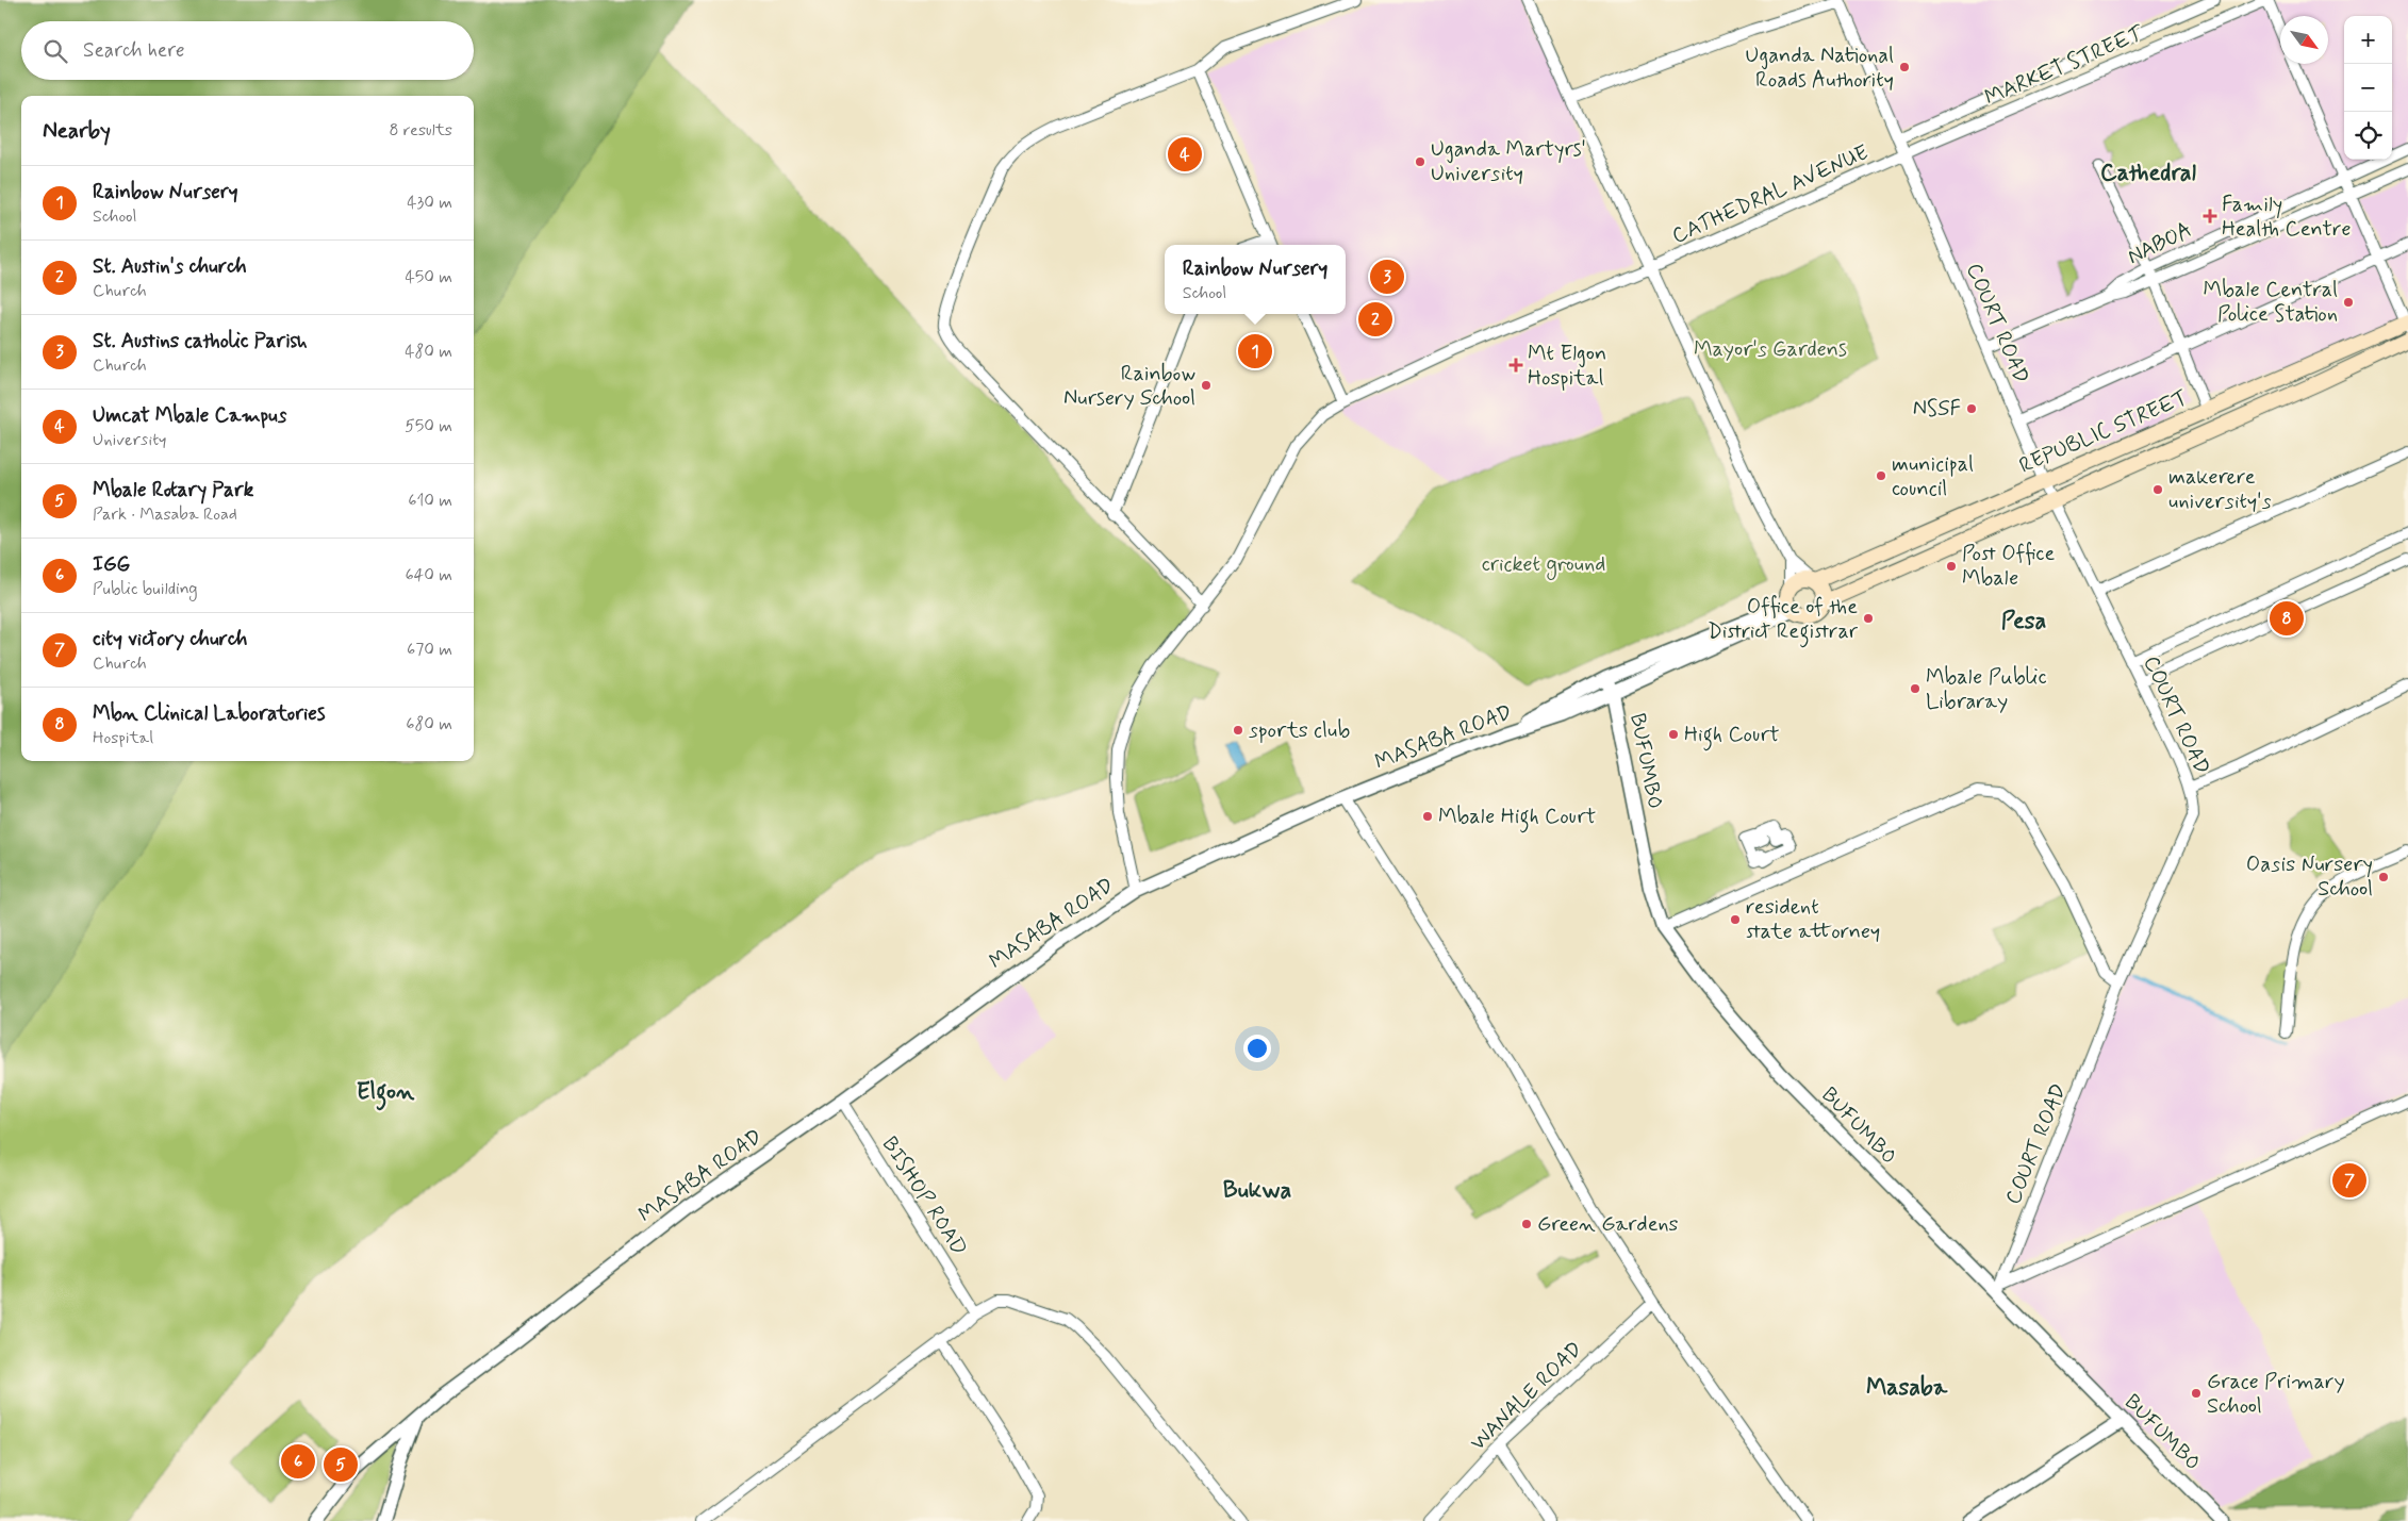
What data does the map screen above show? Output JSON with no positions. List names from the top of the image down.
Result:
{
  "streets": {
    "main road": ["REPUBLIC STREET"],
    "street": [
      "MARKET STREET",
      "CATHEDRAL AVENUE",
      "NABOA",
      "COURT ROAD",
      "MASABA ROAD",
      "BUFUMBO",
      "BISHOP ROAD",
      "WANALE ROAD"
    ]
  },
  "crossings": [
    ["MARKET STREET", "CATHEDRAL AVENUE"],
    ["MARKET STREET", "COURT ROAD"],
    ["CATHEDRAL AVENUE", "COURT ROAD"],
    ["CATHEDRAL AVENUE", "MASABA ROAD"],
    ["NABOA", "COURT ROAD"],
    ["COURT ROAD", "REPUBLIC STREET"],
    ["COURT ROAD", "BUFUMBO"],
    ["REPUBLIC STREET", "MASABA ROAD"],
    ["MASABA ROAD", "BUFUMBO"],
    ["MASABA ROAD", "BISHOP ROAD"]
  ],
  "districts": [
    "Cathedral",
    "Pesa",
    "Elgon",
    "Bukwa",
    "Masaba"
  ],
  "parks": ["Mayor's Gardens", "cricket ground"],
  "places": {
    "other": [
      "Uganda National Roads Authority",
      "Uganda Martyrs' University",
      "Mbale Central Police Station",
      "Rainbow Nursery School",
      "NSSF",
      "municipal council",
      "makerere university's",
      "Post Office Mbale",
      "Office of the District Registrar",
      "Mbale Public Libraray",
      "sports club",
      "High Court",
      "Mbale High Court",
      "Oasis Nursery School",
      "resident state attorney",
      "Green Gardens",
      "Grace Primary School"
    ],
    "health": ["Family Health Centre", "Mt Elgon Hospital"]
  },
  "north": "bottom right",
  "page": {
    "map_buttons": ["+", "−"],
    "search": "Search here",
    "heading": ["Nearby", "8 results"],
    "pins": [
      "4",
      "3",
      "2",
      "1",
      "8",
      "7",
      "6",
      "5"
    ],
    "list": [
      {
        "mark": "1",
        "name": "Rainbow Nursery",
        "note": "School",
        "value": "430 m"
      },
      {
        "mark": "2",
        "name": "St. Austin's church",
        "note": "Church",
        "value": "450 m"
      },
      {
        "mark": "3",
        "name": "St. Austins catholic Parish",
        "note": "Church",
        "value": "480 m"
      },
      {
        "mark": "4",
        "name": "Umcat Mbale Campus",
        "note": "University",
        "value": "550 m"
      },
      {
        "mark": "5",
        "name": "Mbale Rotary Park",
        "note": "Park · Masaba Road",
        "value": "610 m"
      },
      {
        "mark": "6",
        "name": "IGG",
        "note": "Public building",
        "value": "640 m"
      },
      {
        "mark": "7",
        "name": "city victory church",
        "note": "Church",
        "value": "670 m"
      },
      {
        "mark": "8",
        "name": "Mbn Clinical Laboratories",
        "note": "Hospital",
        "value": "680 m"
      }
    ],
    "popup": ["Rainbow Nursery", "School"]
  }
}
